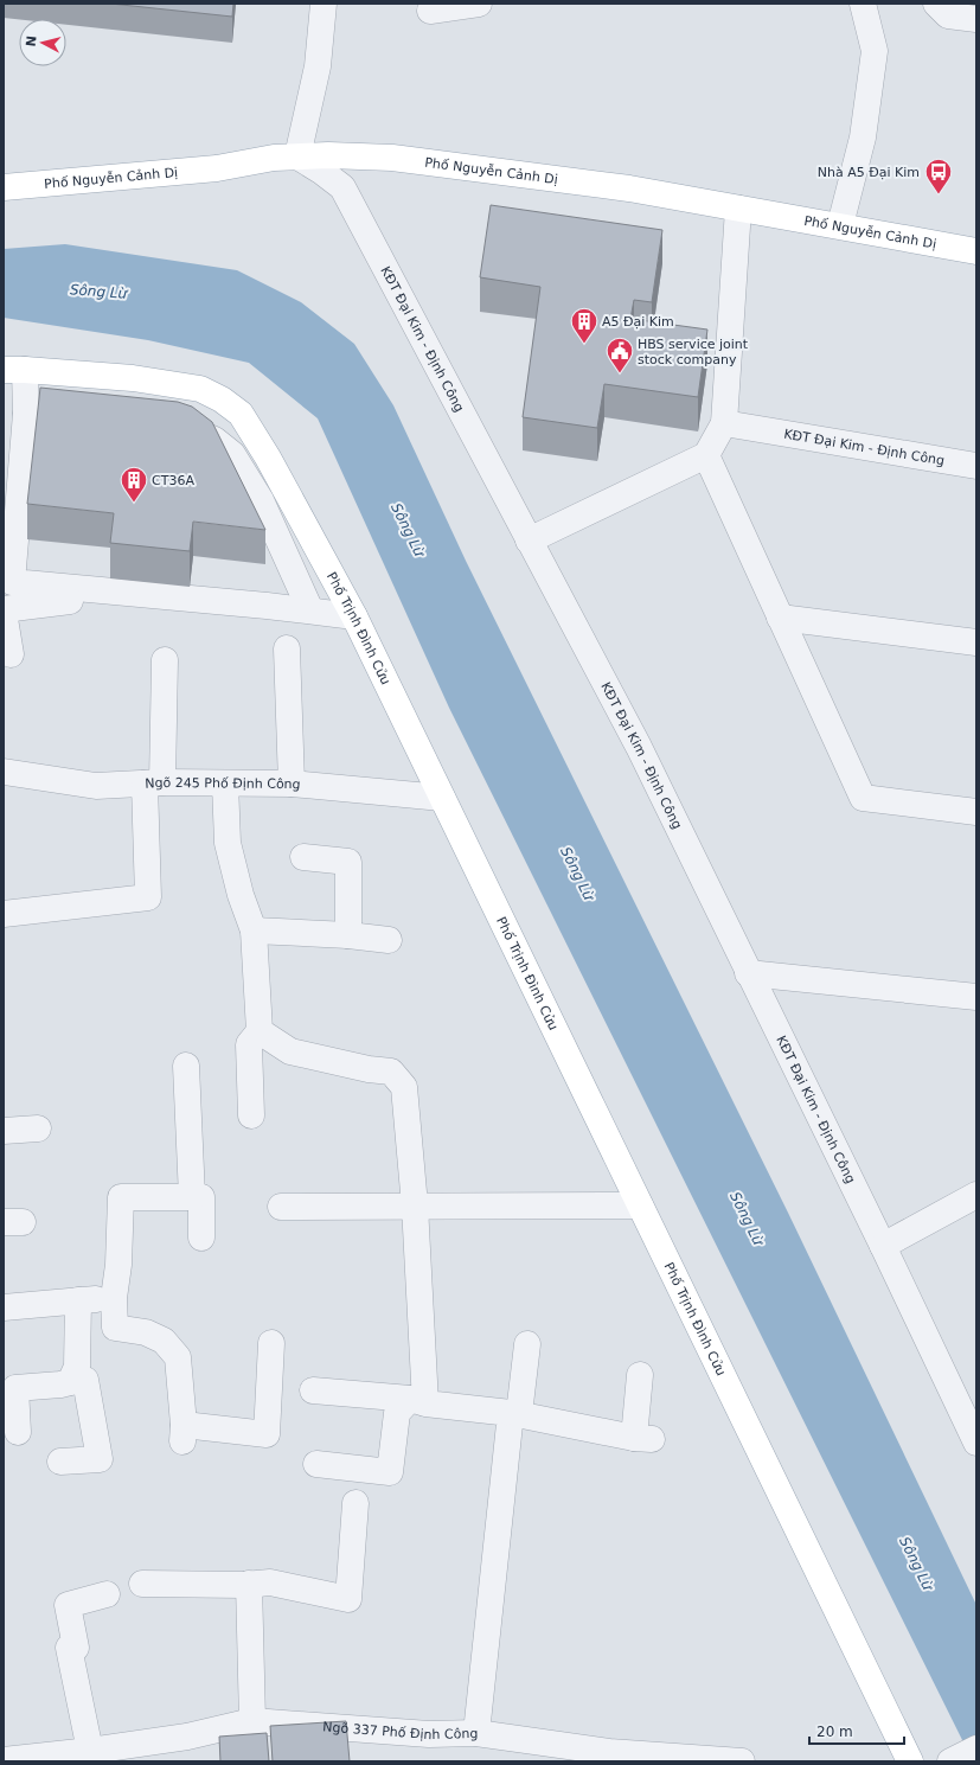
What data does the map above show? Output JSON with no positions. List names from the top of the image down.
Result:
{
  "streets": {
    "main road": ["Phố Nguyễn Cảnh Dị", "Phố Trịnh Đình Cửu"],
    "street": ["KĐT Đại Kim - Định Công", "Ngõ 245 Phố Định Công", "Ngõ 337 Phố Định Công"]
  },
  "crossings": [
    ["Phố Nguyễn Cảnh Dị", "KĐT Đại Kim - Định Công"],
    ["Phố Trịnh Đình Cửu", "Ngõ 245 Phố Định Công"]
  ],
  "water": ["Sông Lừ"],
  "places": {
    "bus stop": ["Nhà A5 Đại Kim"],
    "building": ["A5 Đại Kim", "CT36A"],
    "public building": ["HBS service joint stock company"]
  },
  "scale_bar": "20 m",
  "north": "left"
}
